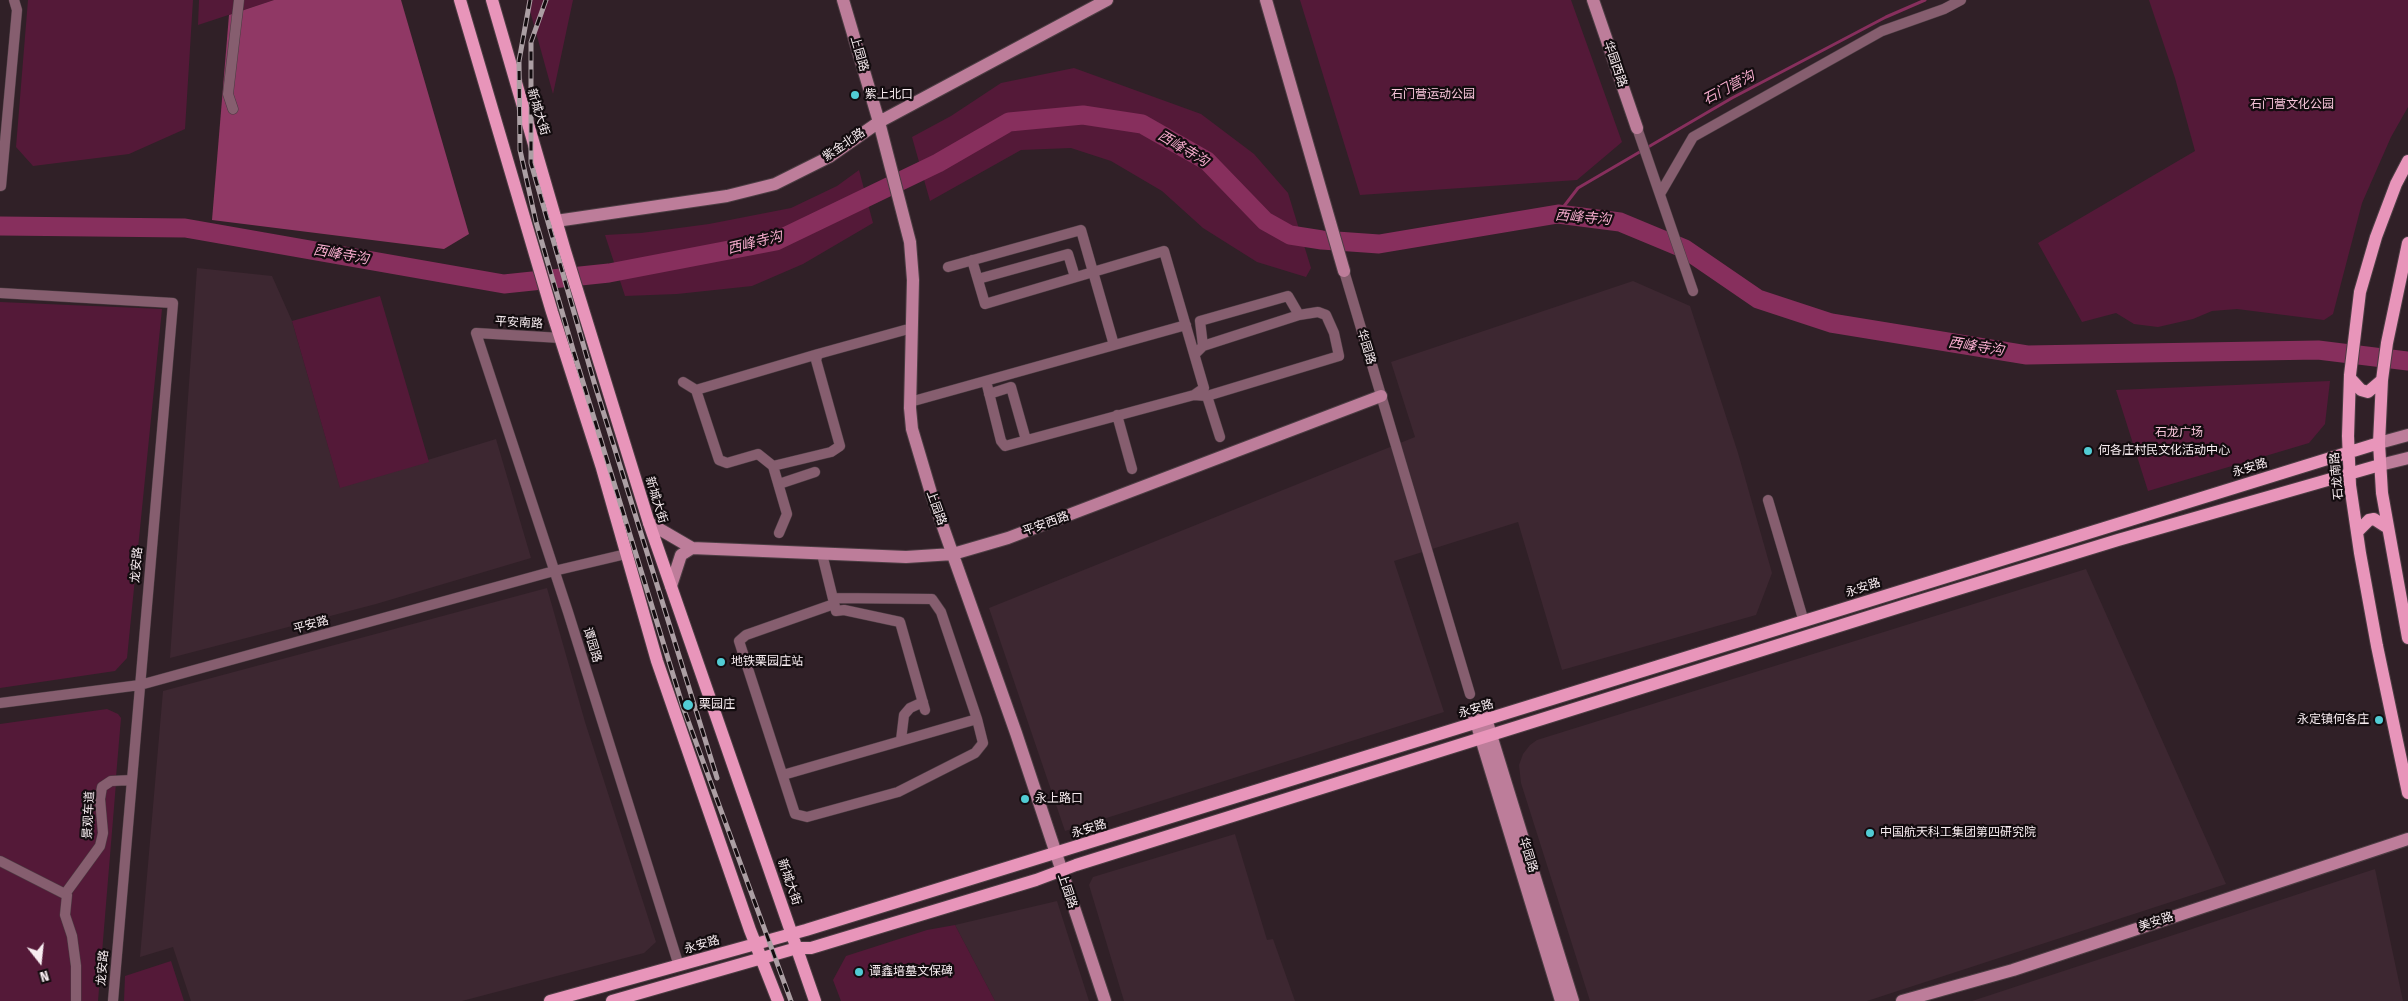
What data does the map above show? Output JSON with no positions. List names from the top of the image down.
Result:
{
  "streets": {
    "main road": ["新城大街", "永安路", "石龙南路"],
    "street": [
      "上园路",
      "华园西路",
      "紫金北路",
      "平安南路",
      "华园路",
      "平安西路",
      "龙安路",
      "平安路",
      "谭园路",
      "景观车道",
      "美安路"
    ]
  },
  "crossings": [
    ["上园路", "紫金北路"],
    ["上园路", "永安路"],
    ["上园路", "平安西路"],
    ["新城大街", "紫金北路"],
    ["新城大街", "永安路"],
    ["平安南路", "谭园路"],
    ["华园路", "永安路"],
    ["华园路", "平安西路"],
    ["永安路", "石龙南路"],
    ["永安路", "谭园路"],
    ["龙安路", "平安路"],
    ["龙安路", "景观车道"],
    ["平安路", "谭园路"]
  ],
  "water": ["石门营沟", "西峰寺沟"],
  "parks": ["石门营运动公园", "石门营文化公园", "石龙广场"],
  "places": [
    "紫上北口",
    "何各庄村民文化活动中心",
    "地铁栗园庄站",
    "栗园庄",
    "永定镇何各庄",
    "永上路口",
    "中国航天科工集团第四研究院",
    "谭鑫培墓文保碑"
  ],
  "north": "bottom"
}
